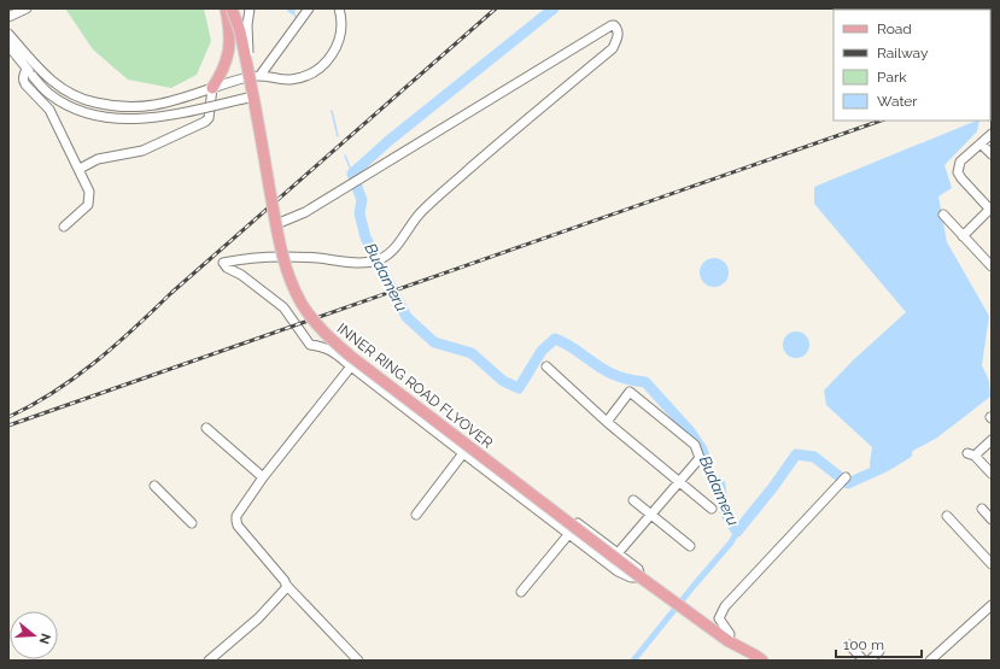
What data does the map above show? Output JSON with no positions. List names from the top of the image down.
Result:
{
  "streets": {
    "main road": ["INNER RING ROAD FLYOVER"]
  },
  "water": ["Budameru"],
  "legend": [
    "Road",
    "Railway",
    "Park",
    "Water"
  ],
  "scale_bar": "100 m",
  "north": "right"
}
